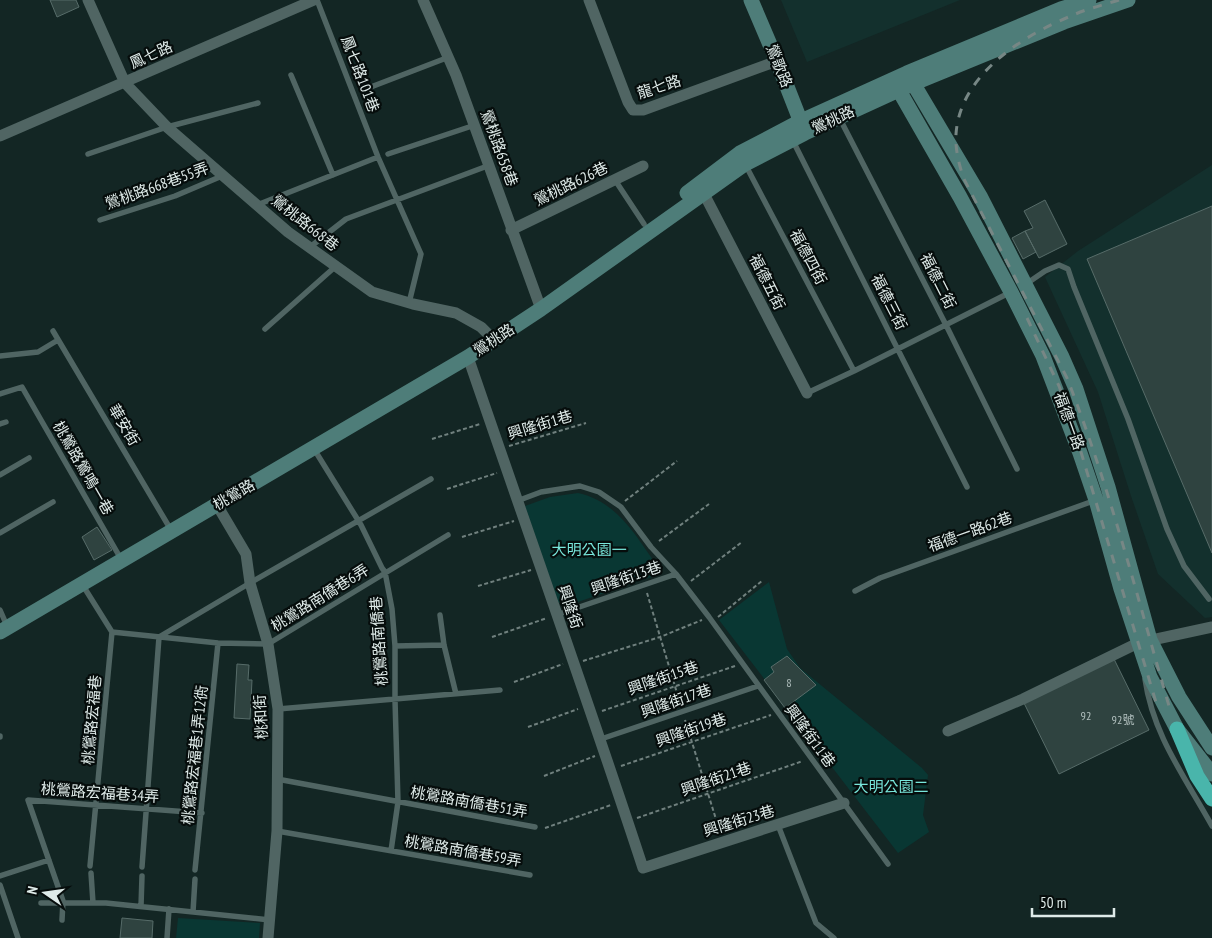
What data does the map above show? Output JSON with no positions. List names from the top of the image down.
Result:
{
  "streets": {
    "main road": [
      "鶯歌路",
      "鶯桃路",
      "福德一路",
      "桃鶯路"
    ],
    "street": [
      "鳳七路",
      "龍七路",
      "鶯桃路658巷",
      "鶯桃路626巷",
      "鶯桃路668巷",
      "福德五街",
      "興隆街",
      "桃和街",
      "興隆街23巷"
    ],
    "lane": [
      "鳳七路101巷",
      "鶯桃路668巷55弄",
      "福德四街",
      "福德二街",
      "福德三街",
      "華安街",
      "桃鶯路鶯鳴一巷",
      "福德一路62巷",
      "興隆街13巷",
      "桃鶯路南僑巷6弄",
      "桃鶯路南僑巷",
      "興隆街17巷",
      "桃鶯路宏福巷",
      "興隆街11巷",
      "桃鶯路宏福巷1弄12衖",
      "桃鶯路宏福巷34弄",
      "桃鶯路南僑巷51弄",
      "桃鶯路南僑巷59弄"
    ],
    "path": [
      "興隆街1巷",
      "興隆街15巷",
      "興隆街19巷",
      "興隆街21巷"
    ]
  },
  "crossings": [
    ["鳳七路", "鳳七路101巷"],
    ["鳳七路", "鶯桃路668巷"],
    ["鶯歌路", "龍七路"],
    ["鶯歌路", "鶯桃路"],
    ["鶯歌路", "福德三街"],
    ["鳳七路101巷", "鶯桃路668巷"],
    ["鶯桃路", "鶯桃路658巷"],
    ["鶯桃路", "鶯桃路668巷"],
    ["鶯桃路", "福德四街"],
    ["鶯桃路", "福德二街"],
    ["鶯桃路", "福德五街"],
    ["鶯桃路", "福德三街"],
    ["鶯桃路", "福德一路"],
    ["鶯桃路", "桃鶯路"],
    ["鶯桃路", "興隆街"],
    ["鶯桃路658巷", "鶯桃路626巷"],
    ["鶯桃路668巷55弄", "鶯桃路668巷"],
    ["福德一路", "福德一路62巷"],
    ["華安街", "桃鶯路"],
    ["興隆街1巷", "興隆街"],
    ["桃鶯路鶯鳴一巷", "桃鶯路"],
    ["桃鶯路", "興隆街"],
    ["桃鶯路", "桃鶯路南僑巷"],
    ["桃鶯路", "桃和街"],
    ["興隆街13巷", "興隆街"],
    ["興隆街13巷", "興隆街11巷"],
    ["桃鶯路南僑巷6弄", "桃鶯路南僑巷"],
    ["桃鶯路南僑巷6弄", "桃和街"],
    ["興隆街", "興隆街15巷"],
    ["興隆街", "興隆街17巷"],
    ["興隆街", "興隆街19巷"],
    ["興隆街", "興隆街11巷"],
    ["興隆街", "興隆街21巷"],
    ["興隆街", "興隆街23巷"],
    ["桃鶯路南僑巷", "桃鶯路南僑巷51弄"],
    ["桃鶯路南僑巷", "桃鶯路南僑巷59弄"],
    ["興隆街15巷", "興隆街11巷"],
    ["興隆街17巷", "興隆街11巷"],
    ["桃和街", "桃鶯路南僑巷51弄"],
    ["桃和街", "桃鶯路南僑巷59弄"],
    ["桃鶯路宏福巷", "桃鶯路宏福巷34弄"],
    ["興隆街19巷", "興隆街11巷"],
    ["興隆街11巷", "興隆街21巷"],
    ["興隆街11巷", "興隆街23巷"],
    ["桃鶯路宏福巷1弄12衖", "桃鶯路宏福巷34弄"]
  ],
  "parks": ["大明公園一", "大明公園二"],
  "house_numbers": ["8", "92", "92號"],
  "scale_bar": "50 m",
  "north": "left"
}
